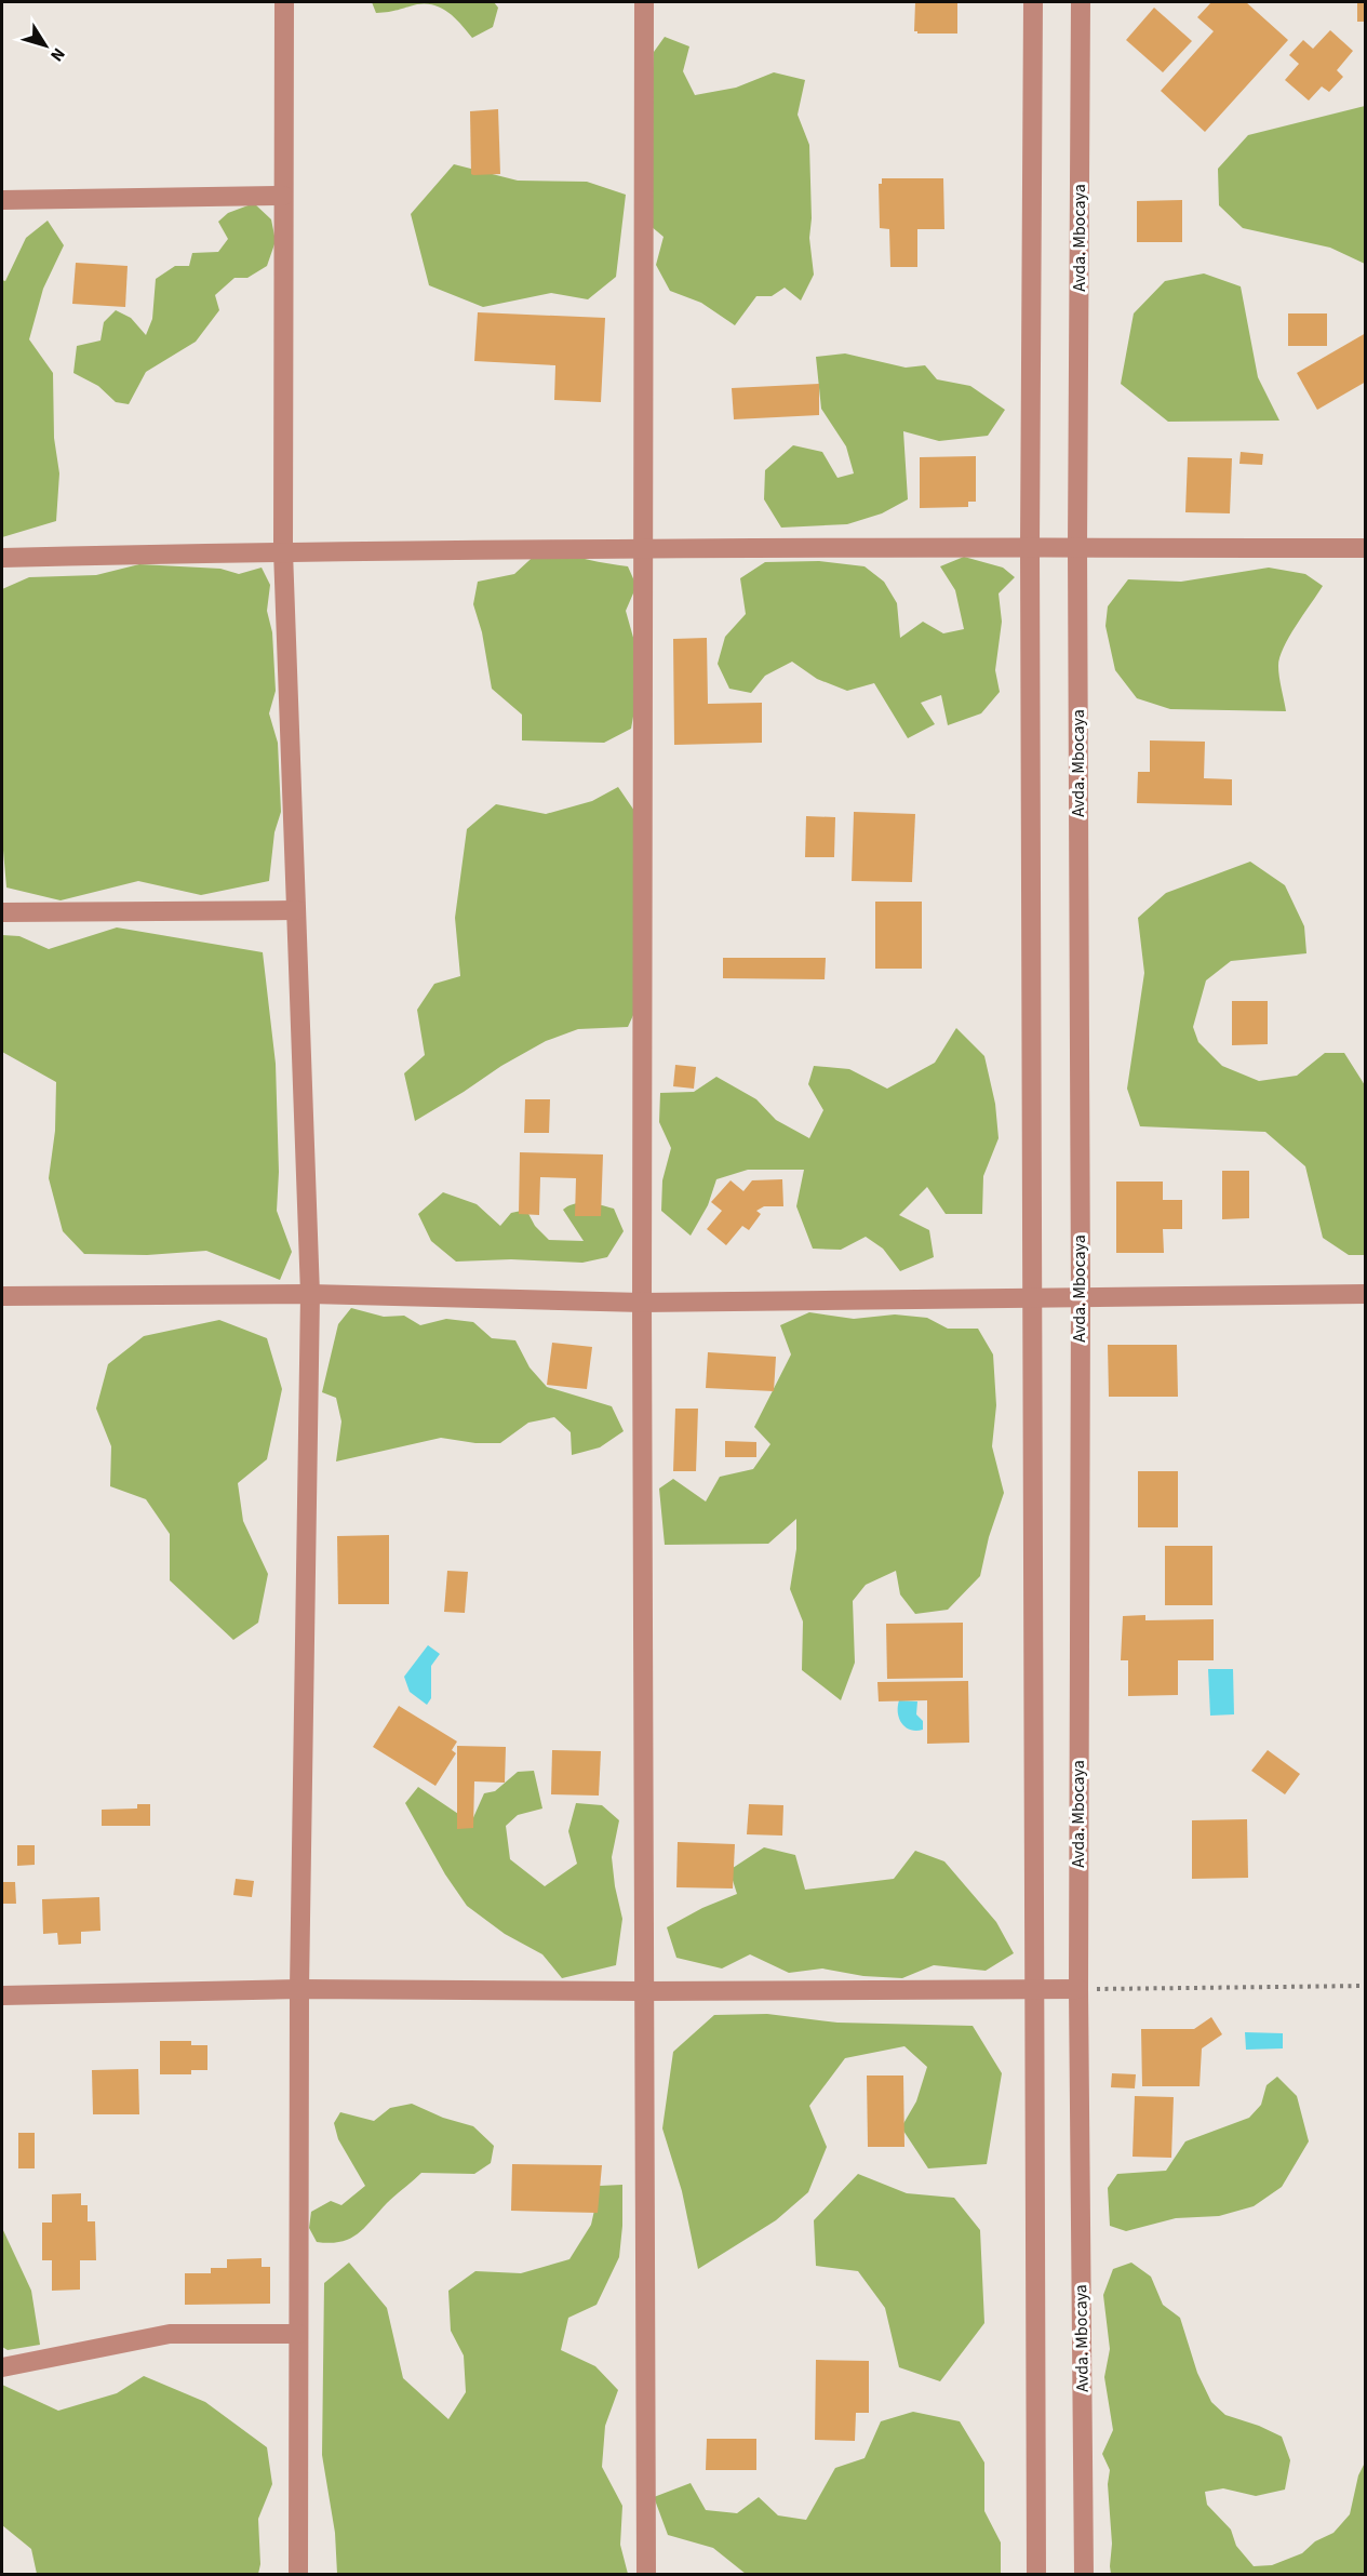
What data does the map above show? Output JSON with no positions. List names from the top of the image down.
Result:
{
  "streets": {
    "street": ["Avda. Mbocaya"]
  },
  "north": "bottom right"
}
